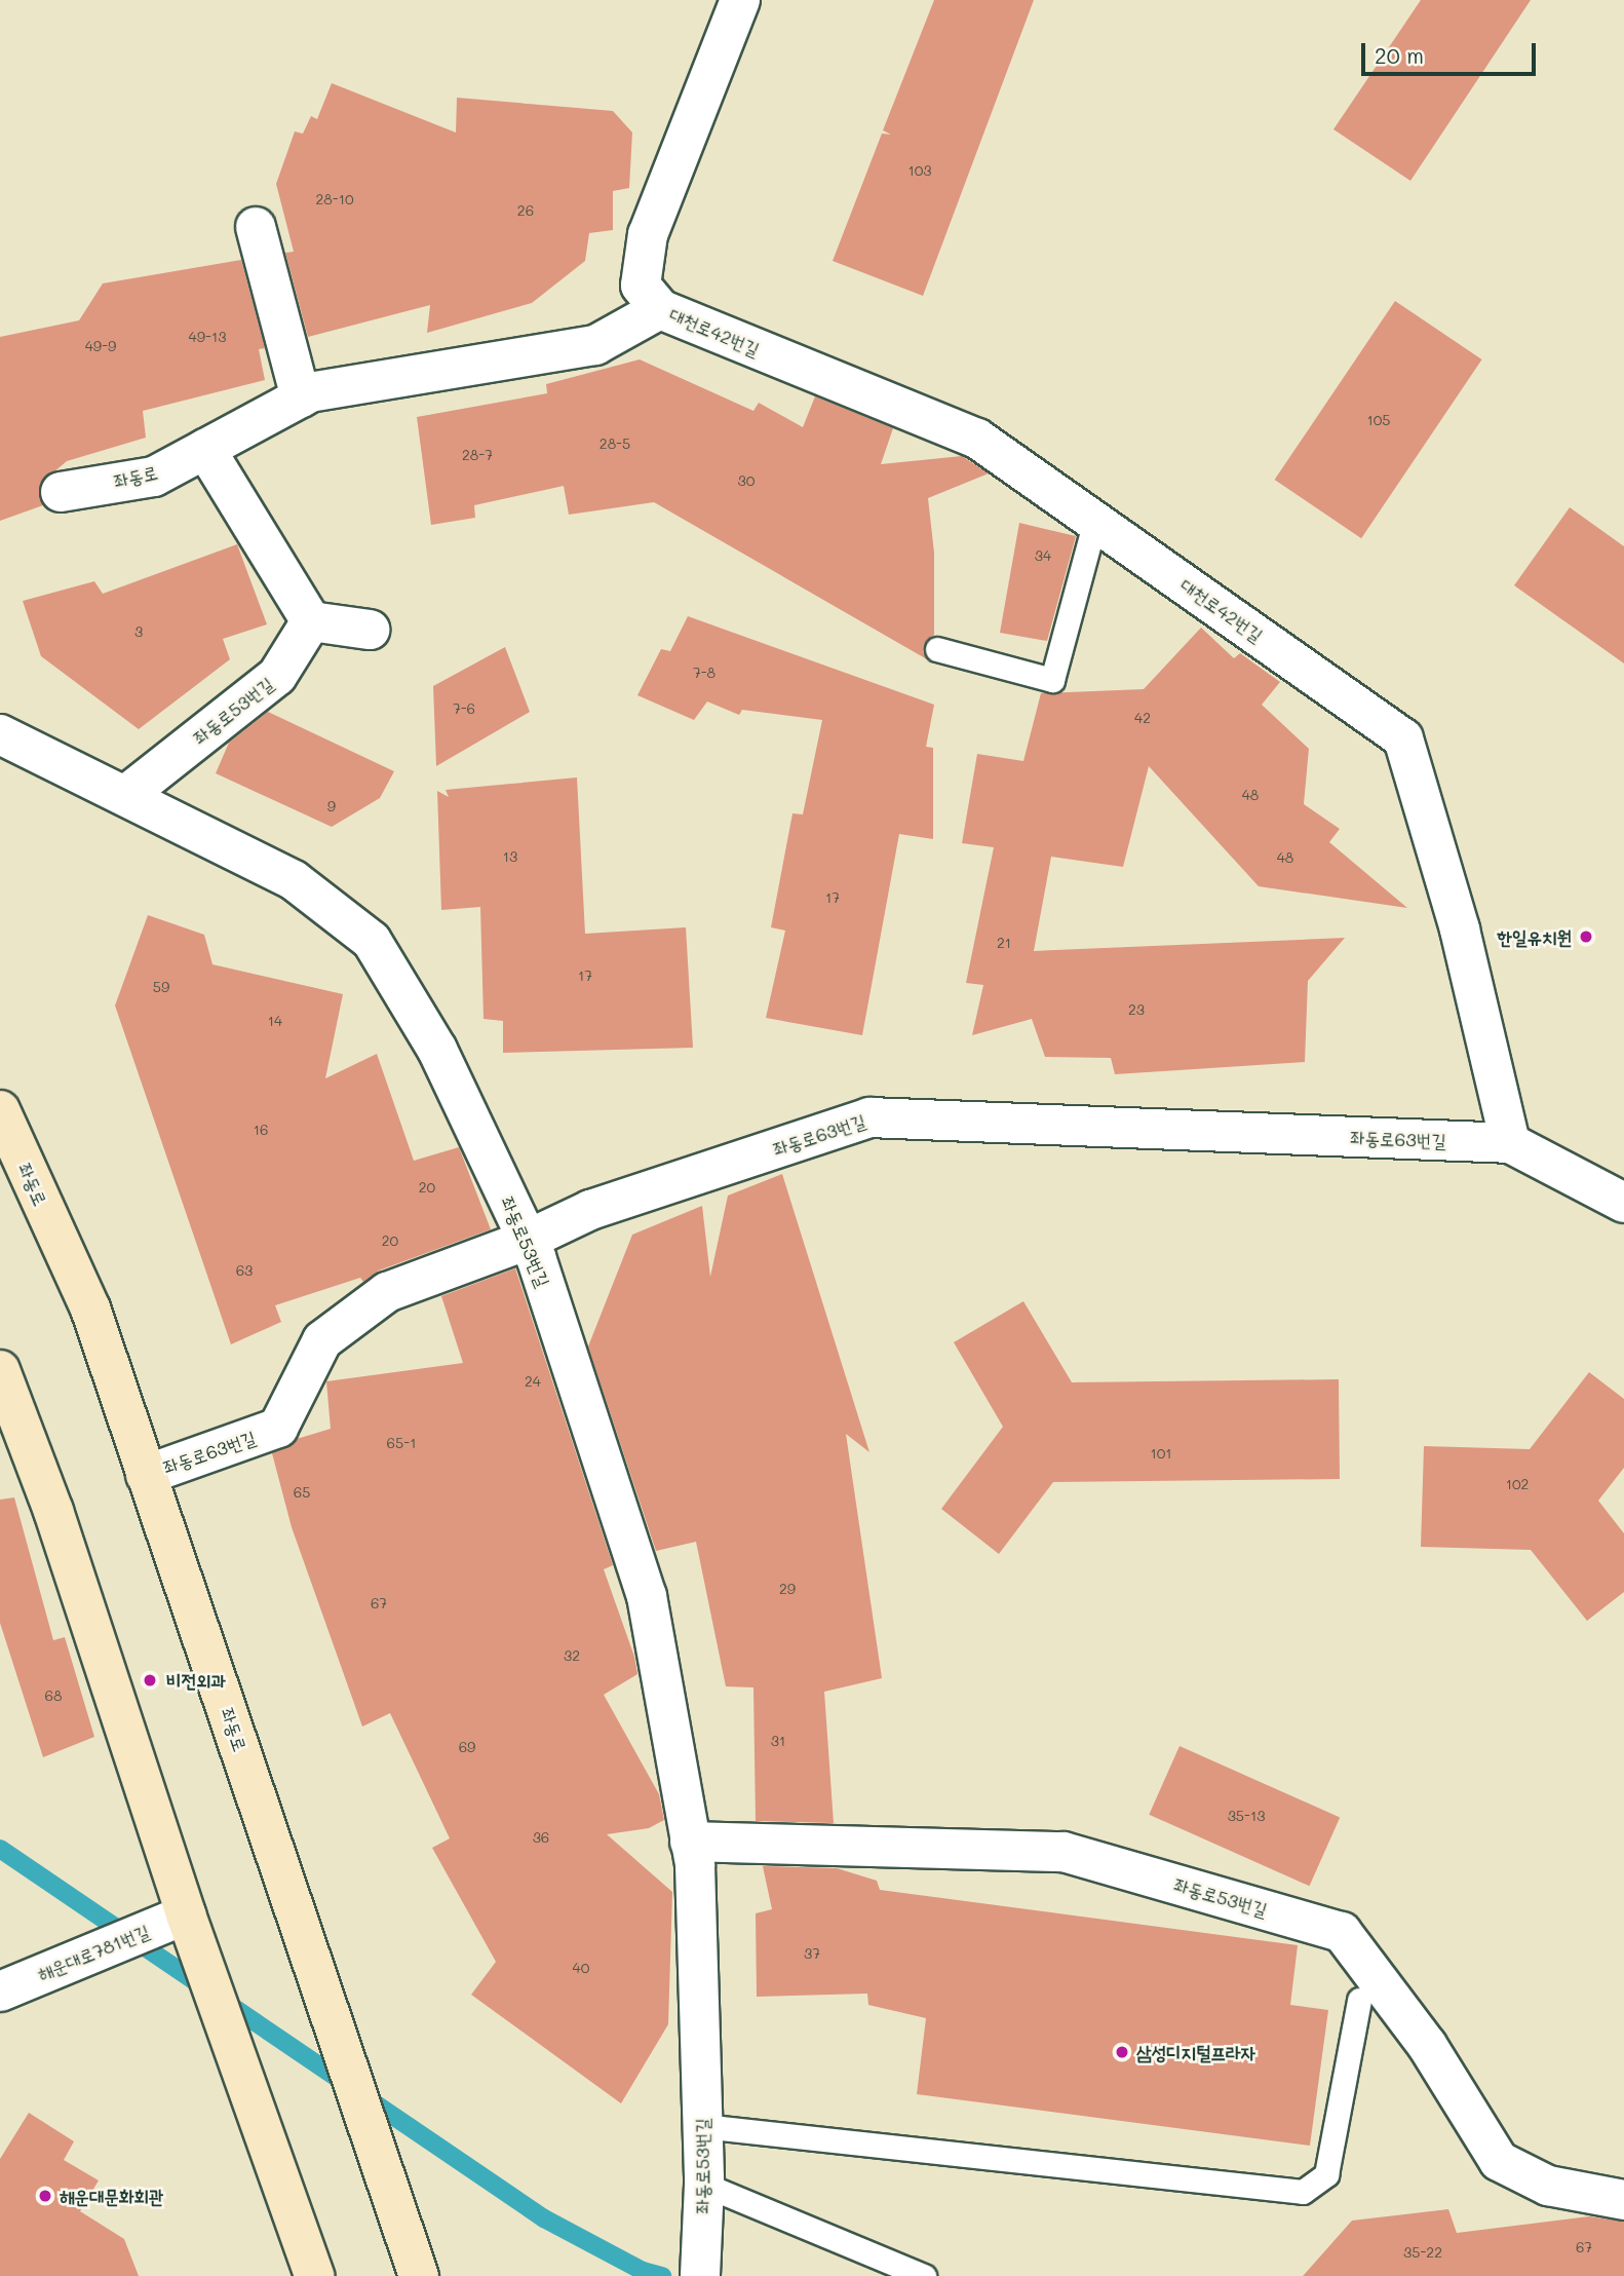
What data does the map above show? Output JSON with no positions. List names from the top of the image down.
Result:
{
  "streets": {
    "main road": ["좌동로"],
    "street": [
      "대천로42번길",
      "좌동로53번길",
      "좌동로63번길",
      "해운대로781번길"
    ]
  },
  "crossings": [
    ["대천로42번길", "좌동로"],
    ["대천로42번길", "좌동로63번길"],
    ["좌동로", "좌동로63번길"],
    ["좌동로53번길", "좌동로63번길"]
  ],
  "places": [
    "한일유치원",
    "비전외과",
    "삼성디지털프라자",
    "해운대문화회관"
  ],
  "house_numbers": [
    "103",
    "28-10",
    "26",
    "49-13",
    "49-9",
    "105",
    "28-5",
    "28-7",
    "30",
    "34",
    "3",
    "7-8",
    "7-6",
    "42",
    "48",
    "9",
    "13",
    "48",
    "17",
    "21",
    "17",
    "59",
    "23",
    "14",
    "16",
    "20",
    "20",
    "63",
    "24",
    "65-1",
    "101",
    "102",
    "65",
    "29",
    "67",
    "32",
    "68",
    "31",
    "69",
    "35-13",
    "36",
    "37",
    "40",
    "67",
    "35-22"
  ],
  "scale_bar": "20 m"
}
